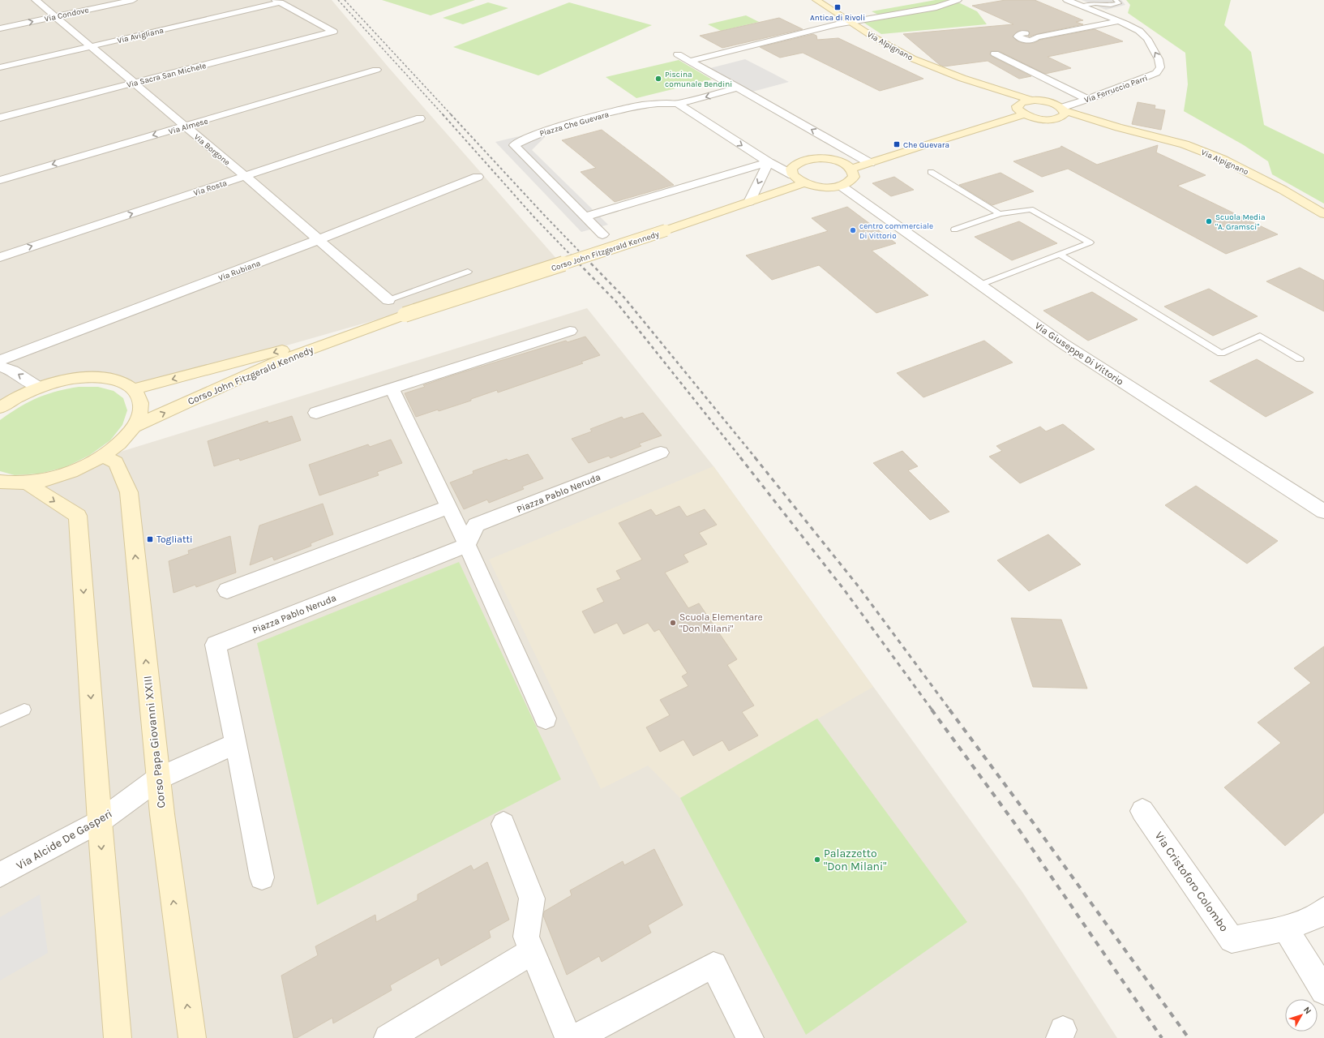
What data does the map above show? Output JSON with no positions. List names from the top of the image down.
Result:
{
  "streets": {
    "street": [
      "Via Condove",
      "Via Avigliana",
      "Via Alpignano",
      "Via Sacra San Michele",
      "Via Ferruccio Parri",
      "Piazza Che Guevara",
      "Via Almese",
      "Via Borgone",
      "Via Rosta",
      "Corso John Fitzgerald Kennedy",
      "Via Rubiana",
      "Via Giuseppe Di Vittorio",
      "Piazza Pablo Neruda",
      "Corso Papa Giovanni XXIII",
      "Via Alcide De Gasperi",
      "Via Cristoforo Colombo"
    ]
  },
  "crossings": [
    ["Via Condove", "Via Borgone"],
    ["Via Avigliana", "Via Sacra San Michele"],
    ["Via Avigliana", "Via Borgone"],
    ["Via Alpignano", "Via Ferruccio Parri"],
    ["Via Sacra San Michele", "Via Borgone"],
    ["Via Almese", "Via Borgone"],
    ["Via Borgone", "Via Rosta"],
    ["Via Borgone", "Via Rubiana"],
    ["Corso John Fitzgerald Kennedy", "Corso Papa Giovanni XXIII"],
    ["Corso Papa Giovanni XXIII", "Via Alcide De Gasperi"]
  ],
  "one_way": ["Via Condove", "Via Almese"],
  "places": {
    "transit": ["Antica di Rivoli", "Che Guevara", "Togliatti"],
    "other": [
      "Piscina comunale Bendini",
      "Scuola Media \"A. Gramsci\"",
      "centro commerciale Di Vittorio",
      "Scuola Elementare \"Don Milani\"",
      "Palazzetto \"Don Milani\""
    ]
  },
  "north": "top right"
}
